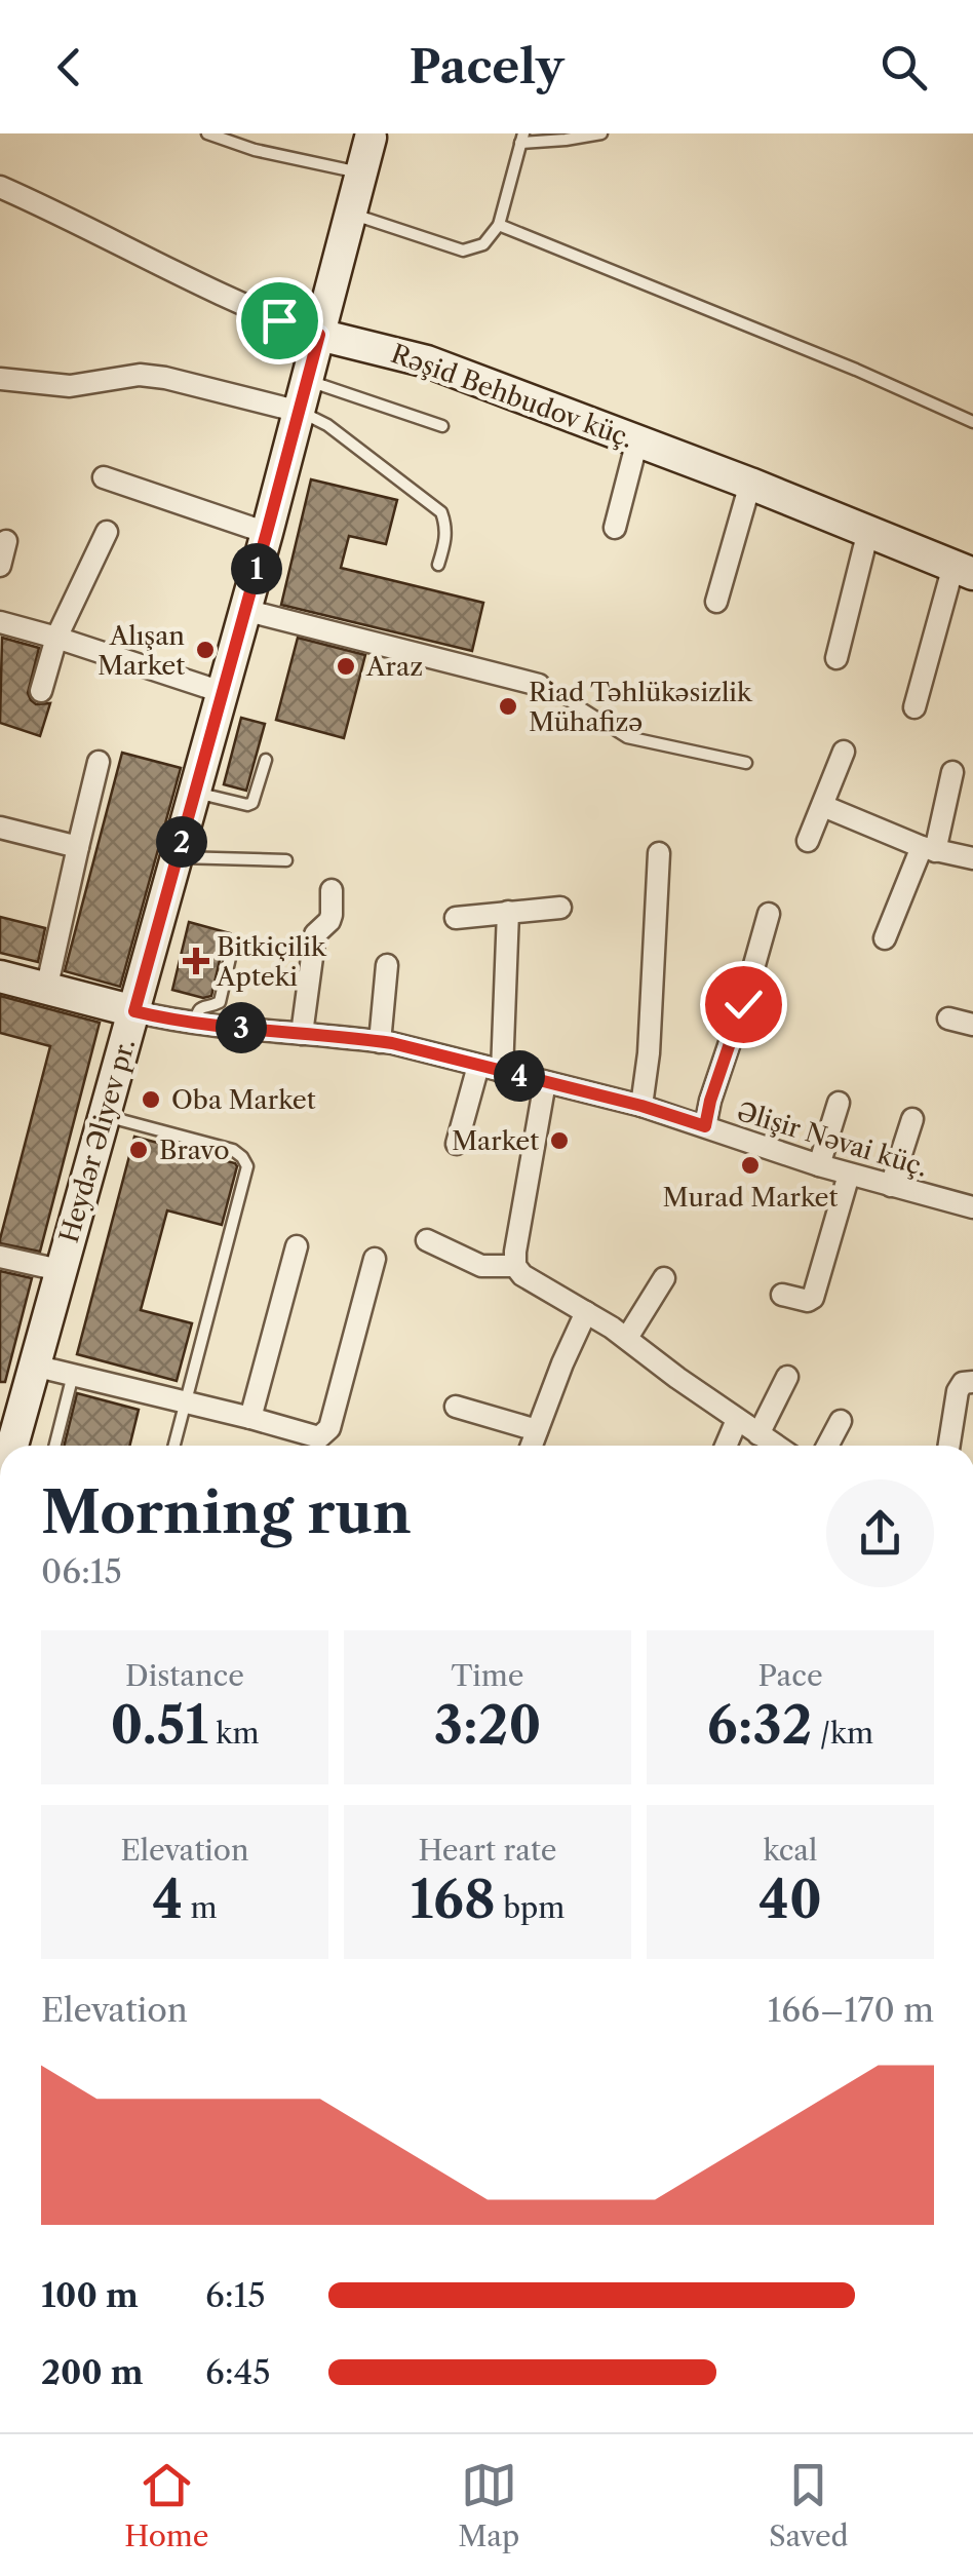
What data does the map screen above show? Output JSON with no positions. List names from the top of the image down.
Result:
{
  "streets": {
    "main road": ["Rəşid Behbudov küç.", "Heydər Əliyev pr."],
    "street": ["Əlişir Nəvai küç."]
  },
  "crossings": [
    ["Rəşid Behbudov küç.", "Heydər Əliyev pr."],
    ["Əlişir Nəvai küç.", "Heydər Əliyev pr."]
  ],
  "places": {
    "other": [
      "Alışan Market",
      "Araz",
      "Riad Təhlükəsizlik Mühafizə",
      "Oba Market",
      "Market",
      "Bravo",
      "Murad Market"
    ],
    "health": ["Bitkiçilik Apteki"]
  },
  "page": {
    "header": "Pacely",
    "pins": [
      "1",
      "2",
      "3",
      "4"
    ],
    "heading": ["Morning run", "06:15"],
    "stats": [
      ["Distance", "0.51 km"],
      ["Time", "3:20"],
      ["Pace", "6:32 /km"],
      ["Elevation", "4 m"],
      ["Heart rate", "168 bpm"],
      ["kcal", "40"]
    ],
    "chart": ["Elevation", "166–170 m"],
    "list": [
      {
        "name": "100 m",
        "note": "6:15"
      },
      {
        "name": "200 m",
        "note": "6:45"
      }
    ],
    "tabs": ["Home", "Map", "Saved"]
  }
}
